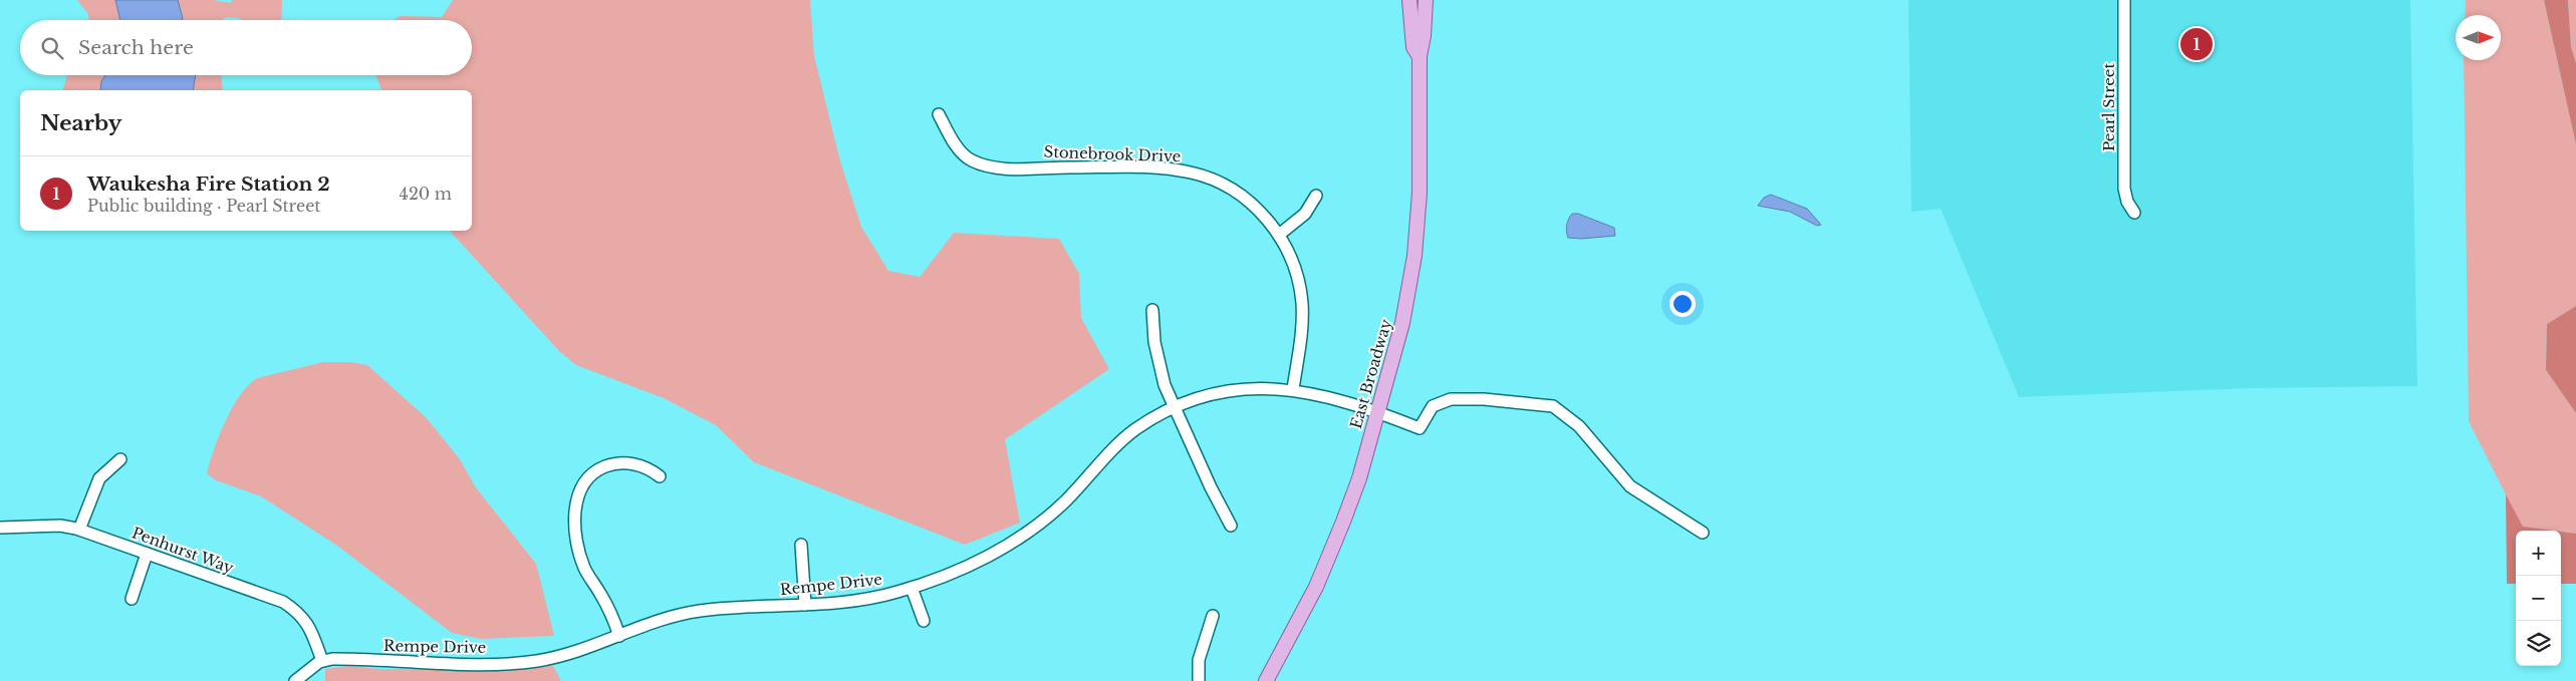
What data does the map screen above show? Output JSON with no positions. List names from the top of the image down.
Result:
{
  "streets": {
    "main road": ["East Broadway"],
    "street": [
      "Pearl Street",
      "Stonebrook Drive",
      "Penhurst Way",
      "Rempe Drive"
    ]
  },
  "crossings": [
    ["Stonebrook Drive", "Rempe Drive"],
    ["East Broadway", "Rempe Drive"],
    ["Penhurst Way", "Rempe Drive"]
  ],
  "north": "right",
  "page": {
    "search": "Search here",
    "pins": "1",
    "heading": "Nearby",
    "list": [
      {
        "mark": "1",
        "name": "Waukesha Fire Station 2",
        "note": "Public building · Pearl Street",
        "value": "420 m"
      }
    ],
    "map_buttons": ["+", "−"]
  }
}
